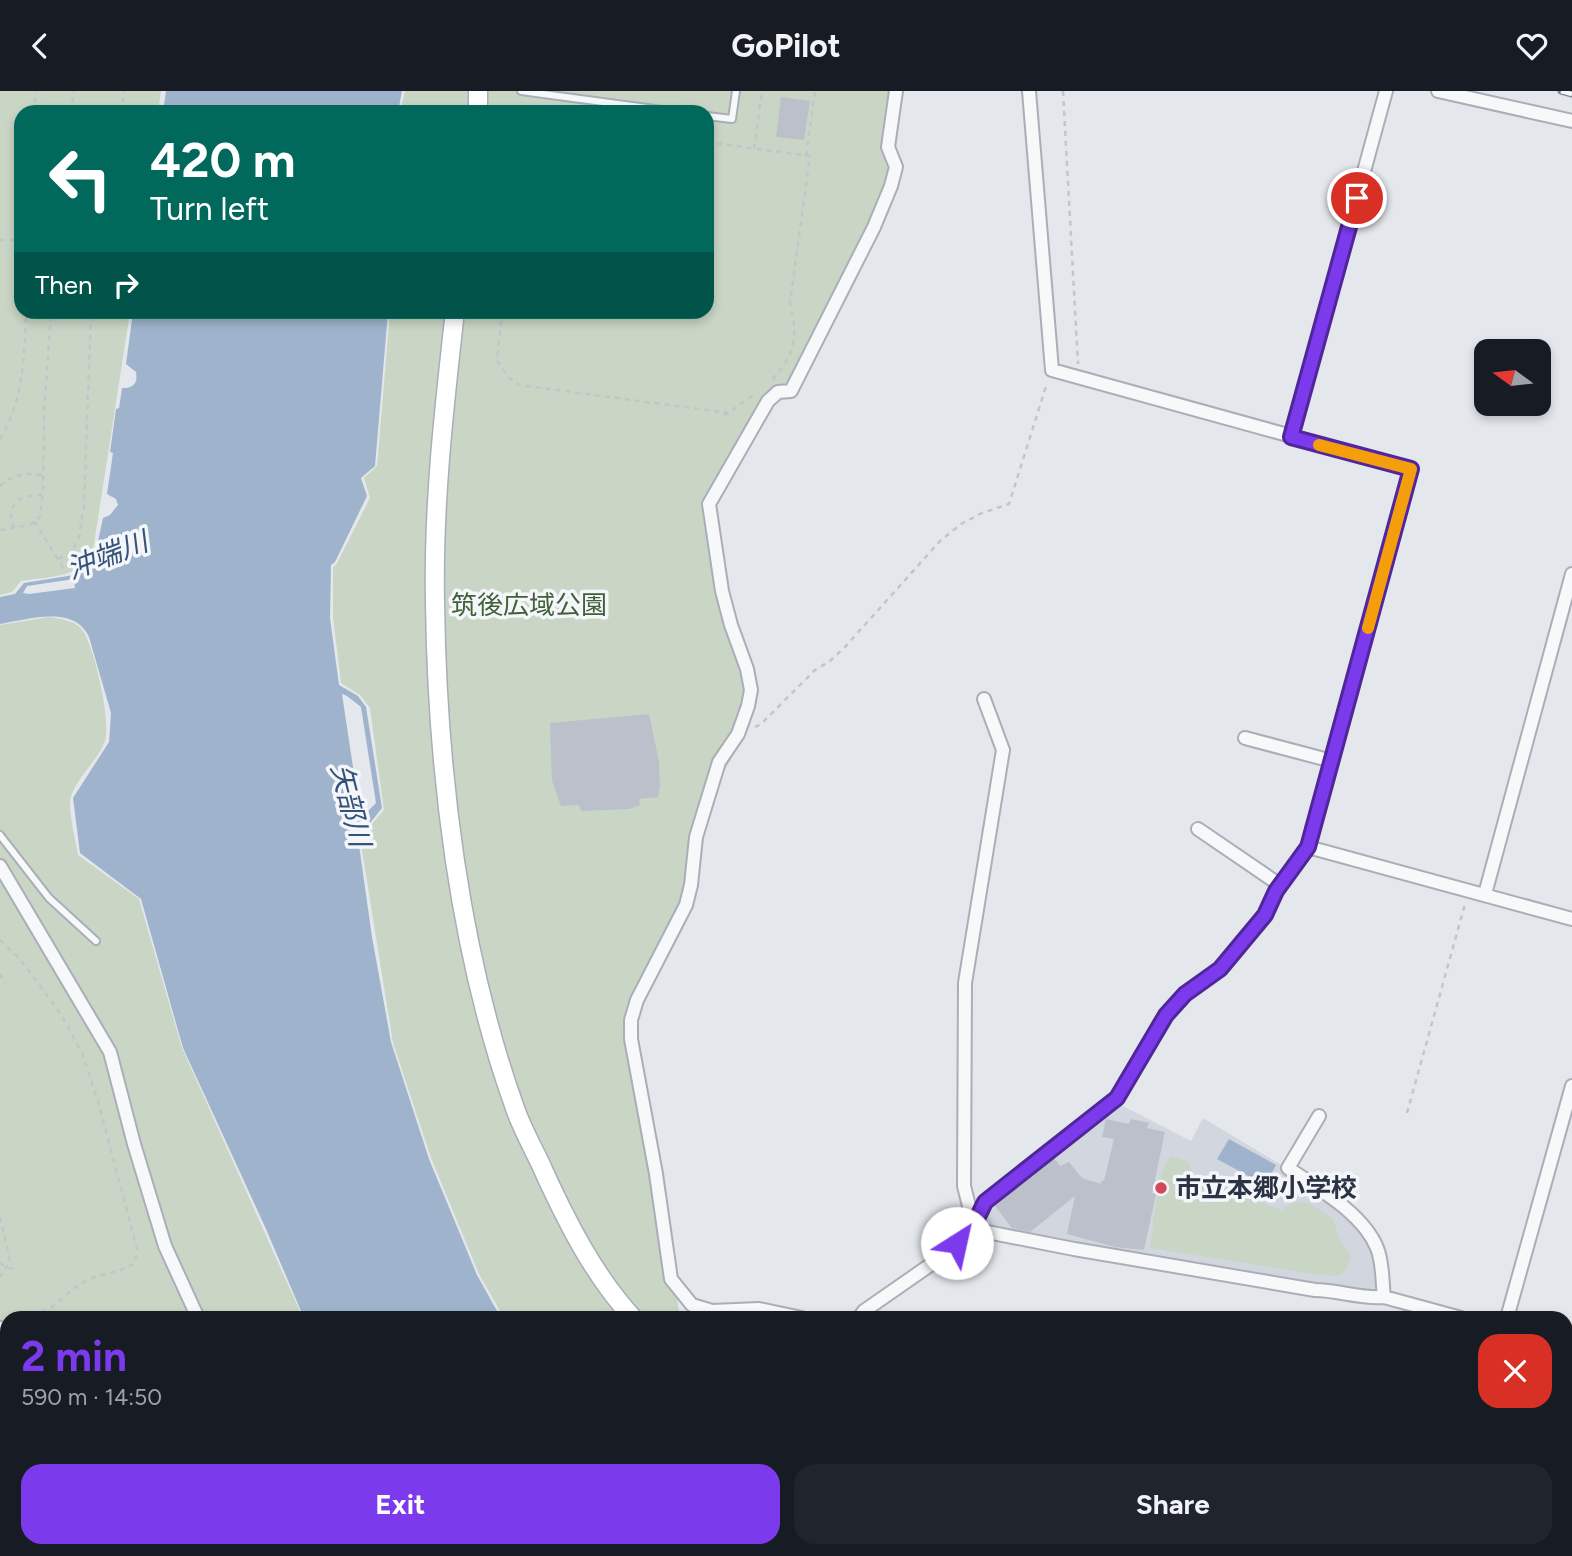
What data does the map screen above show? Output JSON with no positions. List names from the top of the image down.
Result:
{
  "water": ["沖端川", "矢部川"],
  "parks": ["筑後広域公園"],
  "places": ["市立本郷小学校"],
  "north": "left",
  "page": {
    "header": "GoPilot",
    "turn": ["420 m", "Turn left"],
    "then": "Then",
    "heading": ["2 min", "590 m · 14:50"],
    "buttons": ["Exit", "Share"]
  }
}
